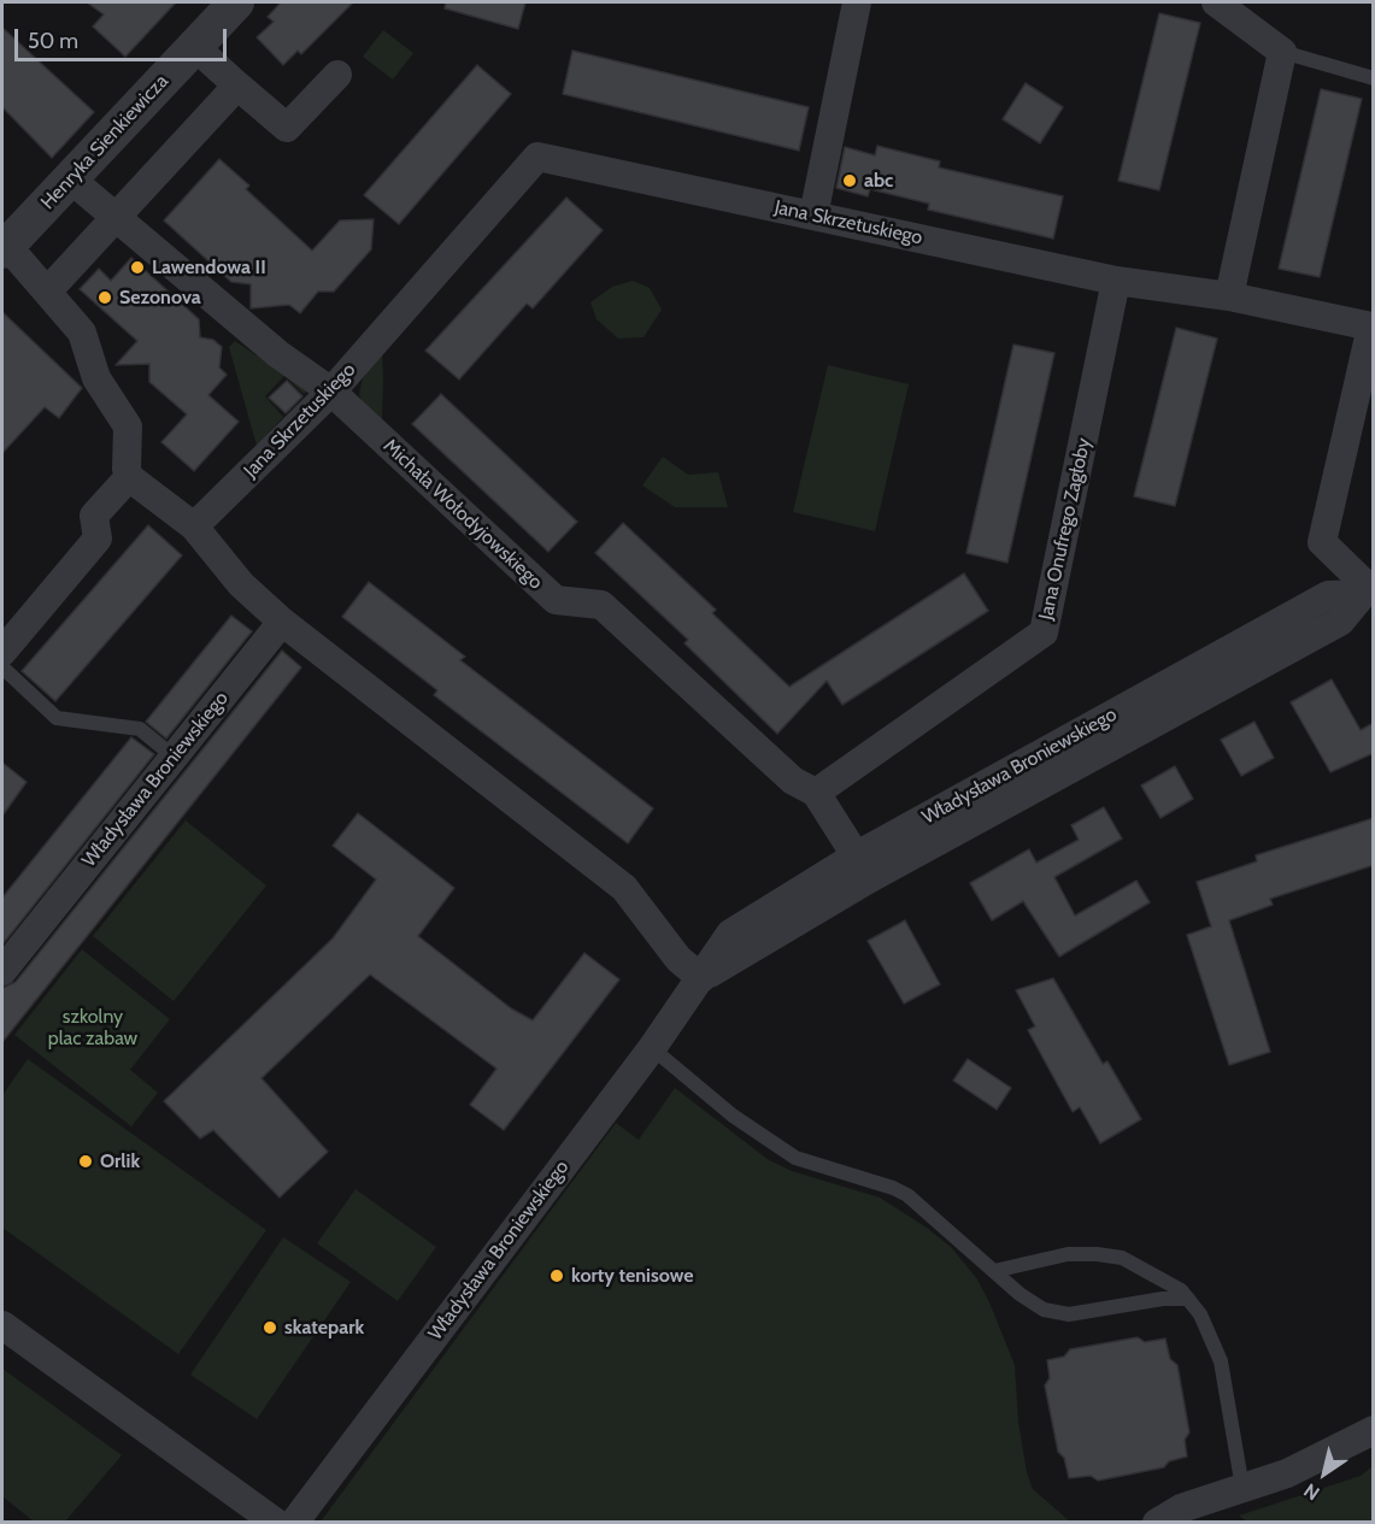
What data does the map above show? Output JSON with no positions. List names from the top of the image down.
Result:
{
  "streets": {
    "street": [
      "Henryka Sienkiewicza",
      "Jana Skrzetuskiego",
      "Michała Wołodyjowskiego",
      "Jana Onufrego Zagłoby",
      "Władysława Broniewskiego"
    ]
  },
  "crossings": [
    ["Henryka Sienkiewicza", "Michała Wołodyjowskiego"],
    ["Jana Skrzetuskiego", "Michała Wołodyjowskiego"],
    ["Jana Skrzetuskiego", "Jana Onufrego Zagłoby"],
    ["Jana Skrzetuskiego", "Władysława Broniewskiego"],
    ["Michała Wołodyjowskiego", "Jana Onufrego Zagłoby"],
    ["Michała Wołodyjowskiego", "Władysława Broniewskiego"]
  ],
  "parks": ["szkolny plac zabaw"],
  "places": [
    "abc",
    "Lawendowa II",
    "Sezonova",
    "Orlik",
    "korty tenisowe",
    "skatepark"
  ],
  "scale_bar": "50 m",
  "north": "bottom left"
}
